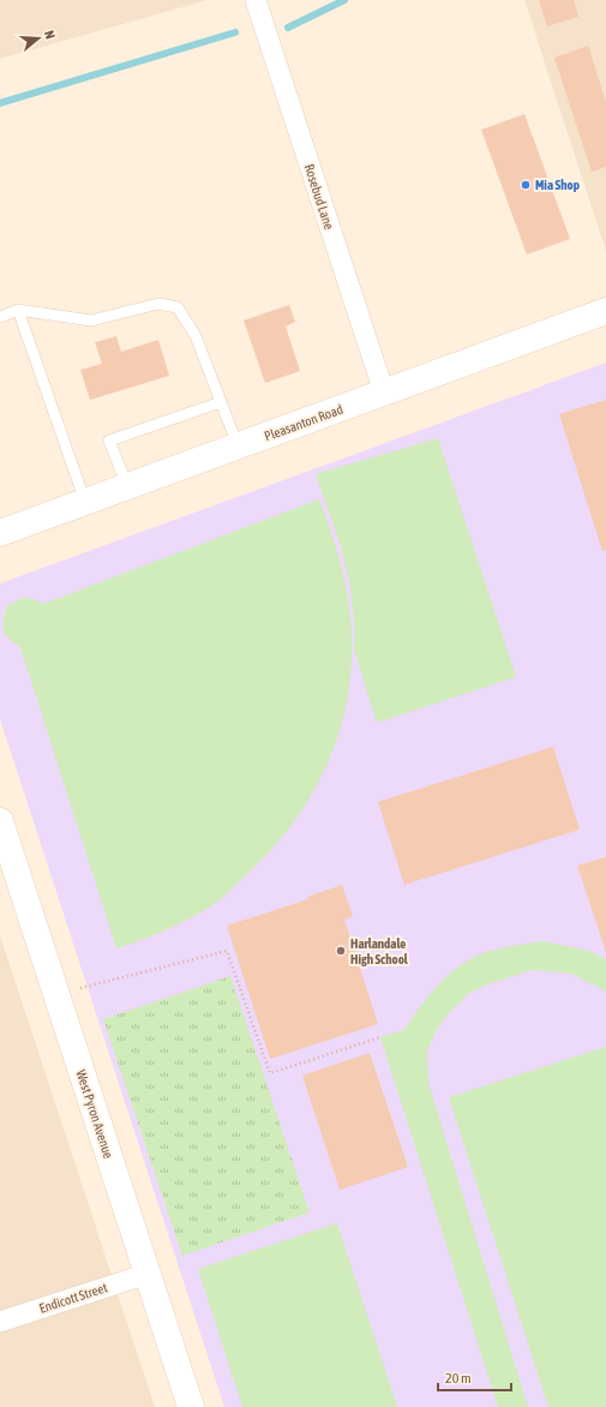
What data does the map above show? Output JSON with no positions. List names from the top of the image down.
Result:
{
  "streets": {
    "main road": ["Pleasanton Road", "West Pyron Avenue"],
    "street": ["Rosebud Lane", "Endicott Street"]
  },
  "crossings": [
    ["Rosebud Lane", "Pleasanton Road"],
    ["West Pyron Avenue", "Endicott Street"]
  ],
  "places": ["Mia Shop", "Harlandale High School"],
  "scale_bar": "20 m",
  "north": "right"
}
